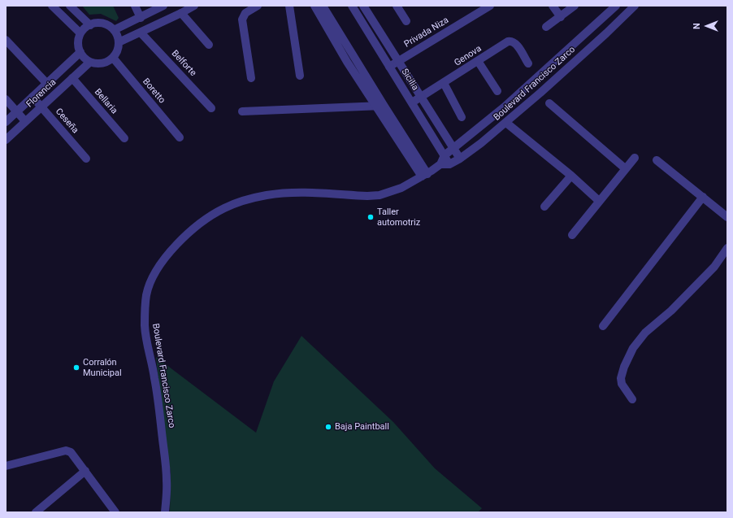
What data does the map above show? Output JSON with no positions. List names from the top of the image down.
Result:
{
  "streets": {
    "street": [
      "Privada Niza",
      "Genova",
      "Belforte",
      "Sicilia",
      "Boulevard Francisco Zarco",
      "Boretto",
      "Florencia",
      "Bellaria",
      "Ceseña"
    ]
  },
  "crossings": [
    ["Privada Niza", "Sicilia"],
    ["Genova", "Sicilia"],
    ["Sicilia", "Boulevard Francisco Zarco"],
    ["Boretto", "Florencia"],
    ["Florencia", "Bellaria"],
    ["Florencia", "Ceseña"]
  ],
  "places": ["Taller automotriz", "Corralón Municipal", "Baja Paintball"],
  "north": "left"
}
